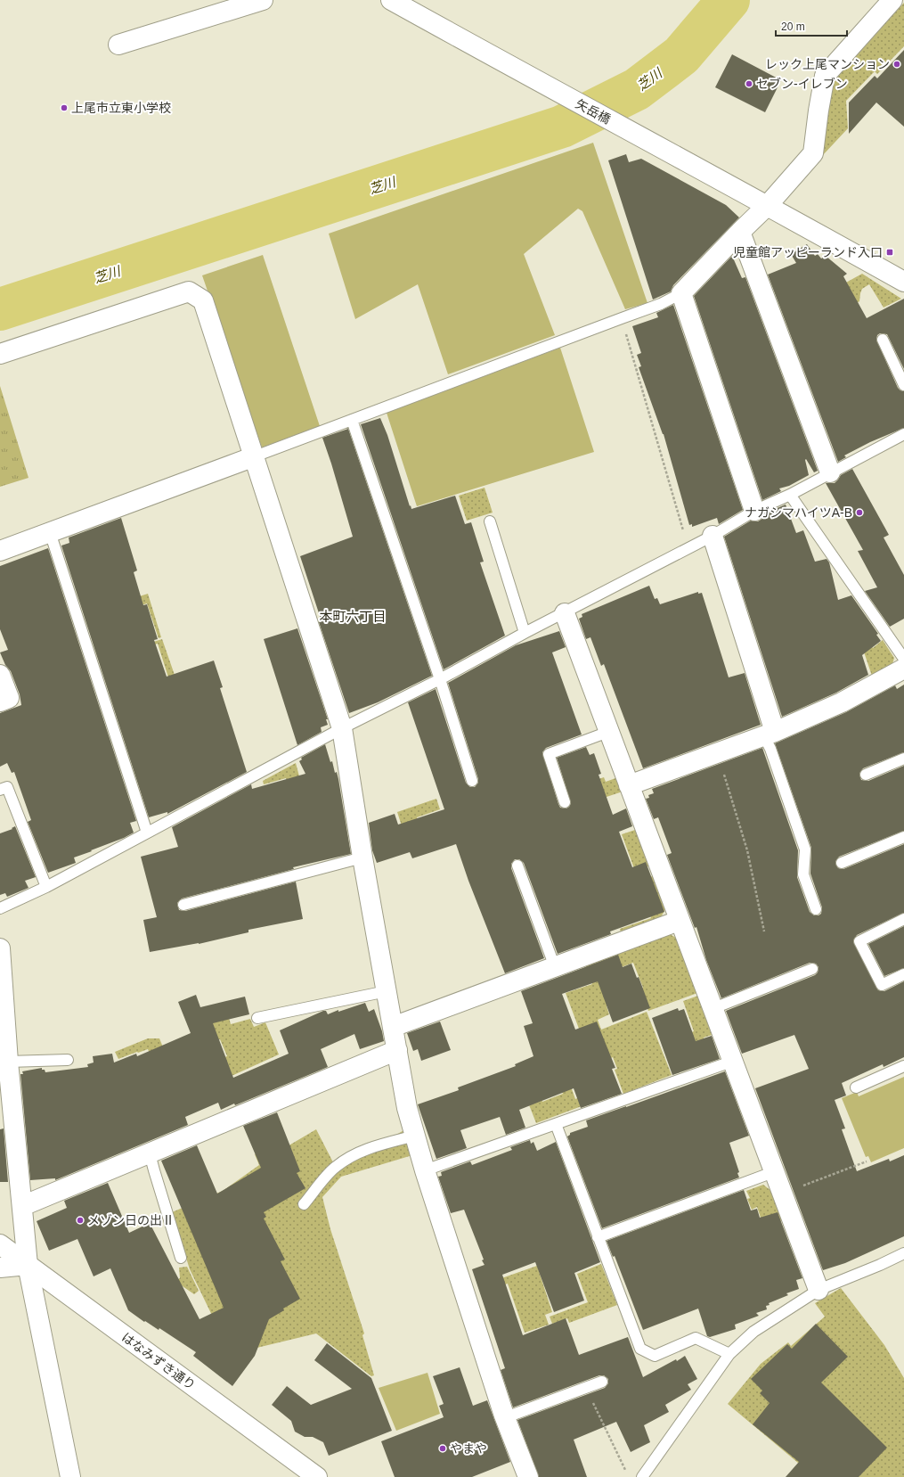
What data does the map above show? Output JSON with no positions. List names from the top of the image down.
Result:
{
  "streets": {
    "street": ["矢岳橋", "はなみずき通り"]
  },
  "districts": ["本町六丁目"],
  "water": ["芝川"],
  "places": {
    "other": [
      "レック上尾マンション",
      "セブン-イレブン",
      "上尾市立東小学校",
      "ナガシマハイツA-B",
      "メゾン日の出Ⅱ",
      "やまや"
    ],
    "transit": ["児童館アッピーランド入口"]
  },
  "scale_bar": "20 m"
}
